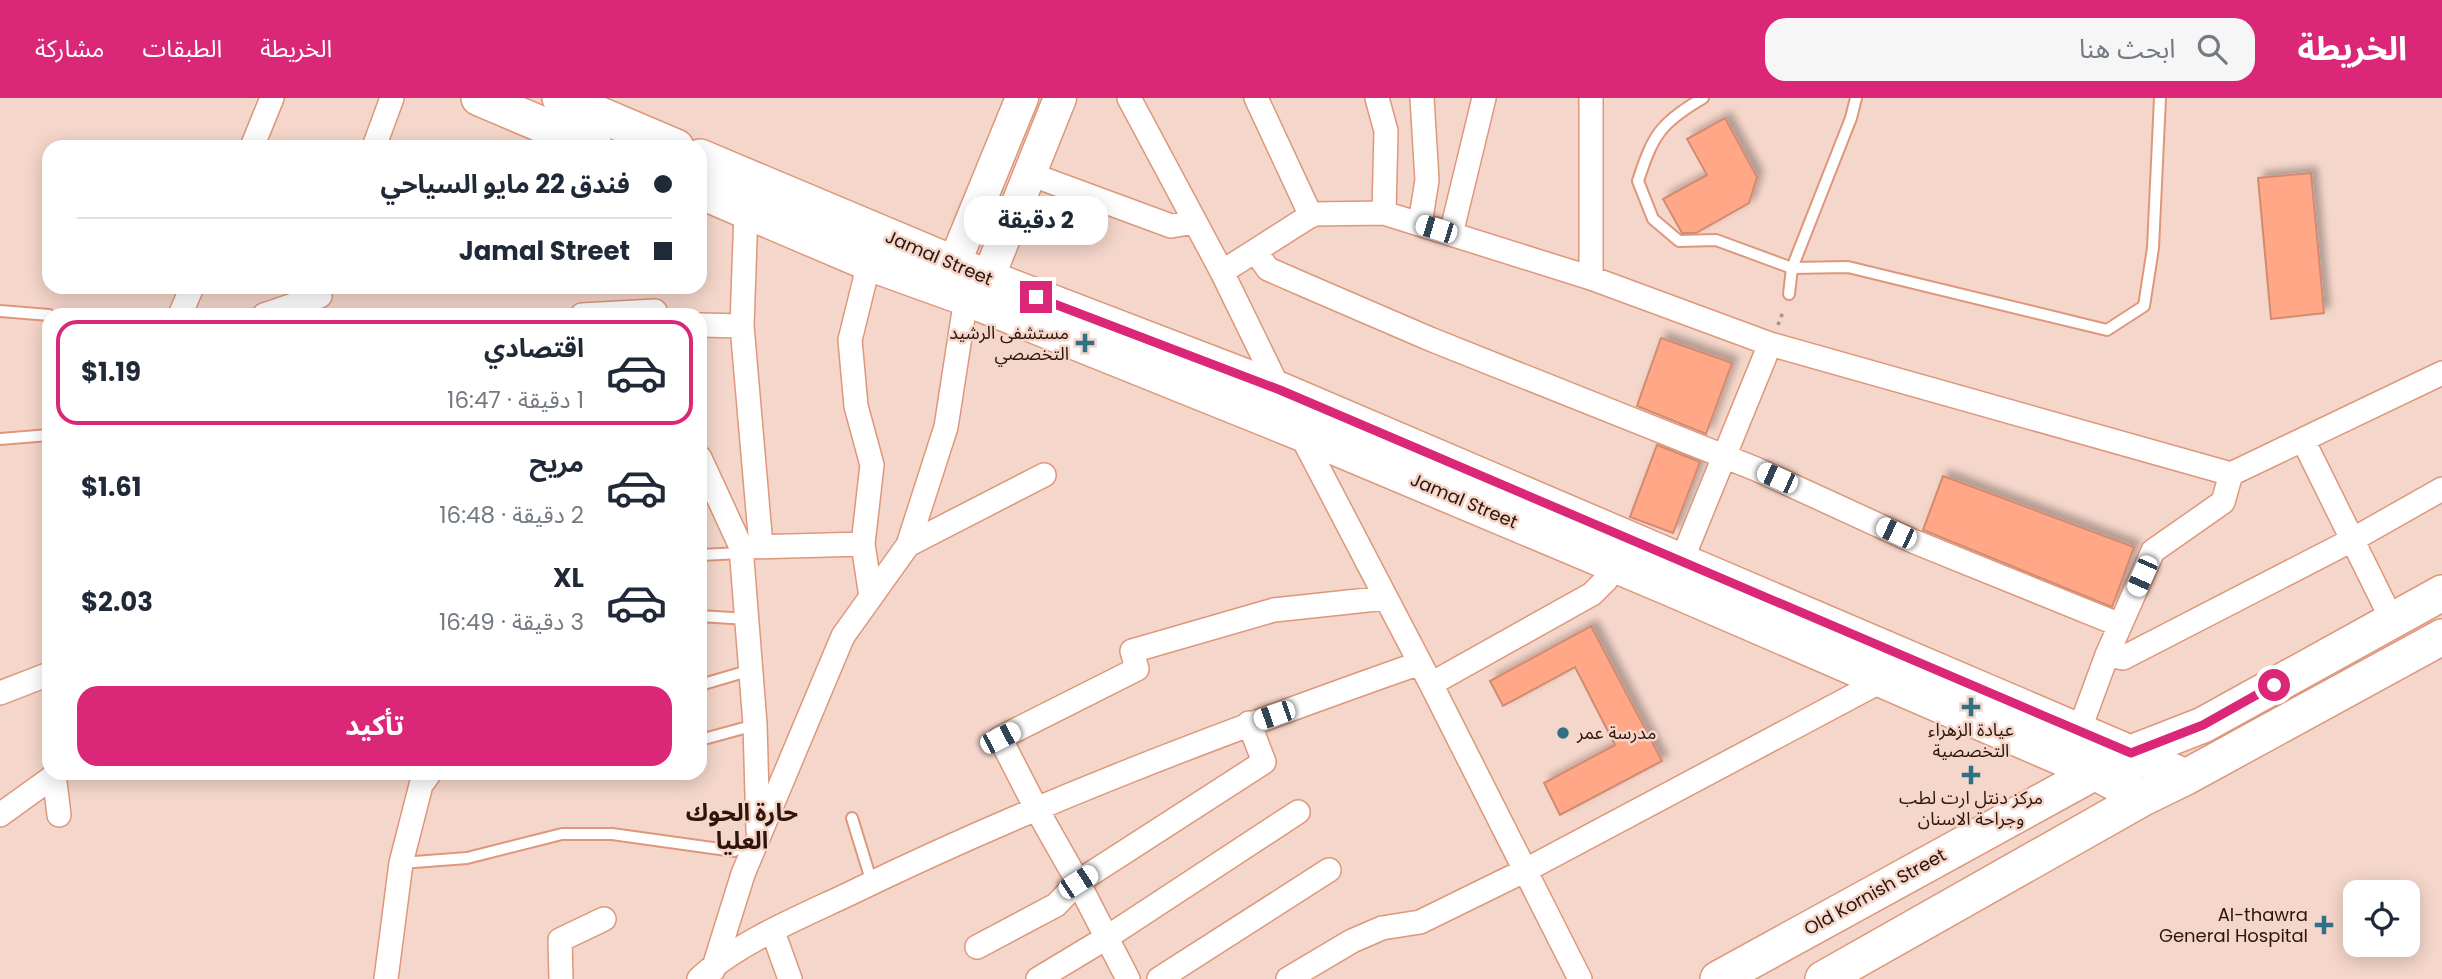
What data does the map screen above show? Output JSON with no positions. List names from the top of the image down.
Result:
{
  "streets": {
    "main road": ["Jamal Street", "Old Kornish Street"]
  },
  "crossings": [
    ["Jamal Street", "Old Kornish Street"]
  ],
  "districts": ["حارة الحوك العليا"],
  "places": {
    "health": [
      "مستشفى الرشيد التخصصي",
      "عيادة الزهراء التخصصية",
      "مركز دنتل ارت لطب وجراحة الاسنان",
      "Al-thawra General Hospital"
    ],
    "other": ["مدرسة عمر"]
  },
  "page": {
    "header": "الخريطة",
    "search": "ابحث هنا",
    "nav": ["الخريطة", "الطبقات", "مشاركة"],
    "banner": ["فندق 22 مايو السياحي", "Jamal Street"],
    "bubble": "2 دقيقة",
    "list": [
      {
        "name": "اقتصادي",
        "note": "1 دقيقة · 16:47",
        "value": "$1.19"
      },
      {
        "name": "مريح",
        "note": "2 دقيقة · 16:48",
        "value": "$1.61"
      },
      {
        "name": "XL",
        "note": "3 دقيقة · 16:49",
        "value": "$2.03"
      }
    ],
    "buttons": "تأكيد"
  }
}
